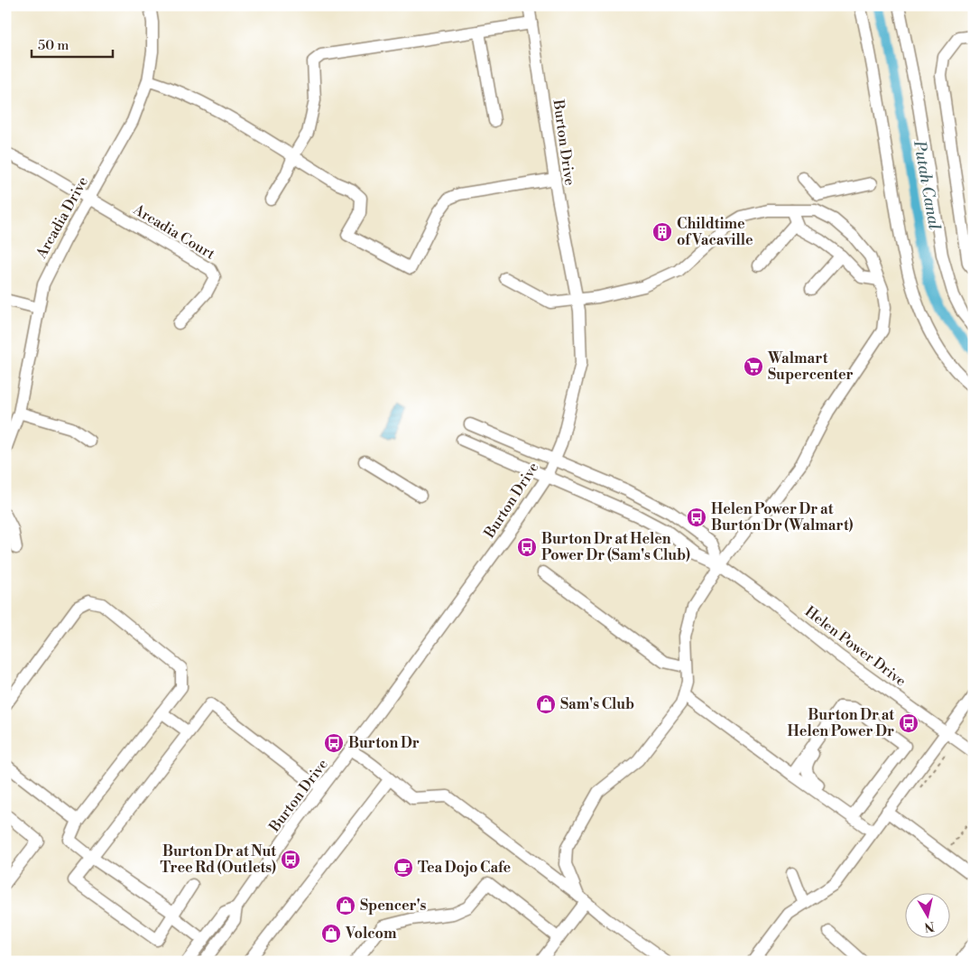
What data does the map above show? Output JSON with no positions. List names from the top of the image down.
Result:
{
  "streets": {
    "street": [
      "Burton Drive",
      "Arcadia Drive",
      "Arcadia Court",
      "Helen Power Drive"
    ]
  },
  "crossings": [
    ["Burton Drive", "Helen Power Drive"],
    ["Arcadia Drive", "Arcadia Court"]
  ],
  "water": ["Putah Canal"],
  "places": {
    "building": ["Childtime of Vacaville"],
    "supermarket": ["Walmart Supercenter"],
    "bus stop": [
      "Helen Power Dr at Burton Dr (Walmart)",
      "Burton Dr at Helen Power Dr (Sam's Club)",
      "Burton Dr at Helen Power Dr",
      "Burton Dr",
      "Burton Dr at Nut Tree Rd (Outlets)"
    ],
    "shop": ["Sam's Club", "Spencer's", "Volcom"],
    "cafe": ["Tea Dojo Cafe"]
  },
  "scale_bar": "50 m",
  "north": "bottom"
}
